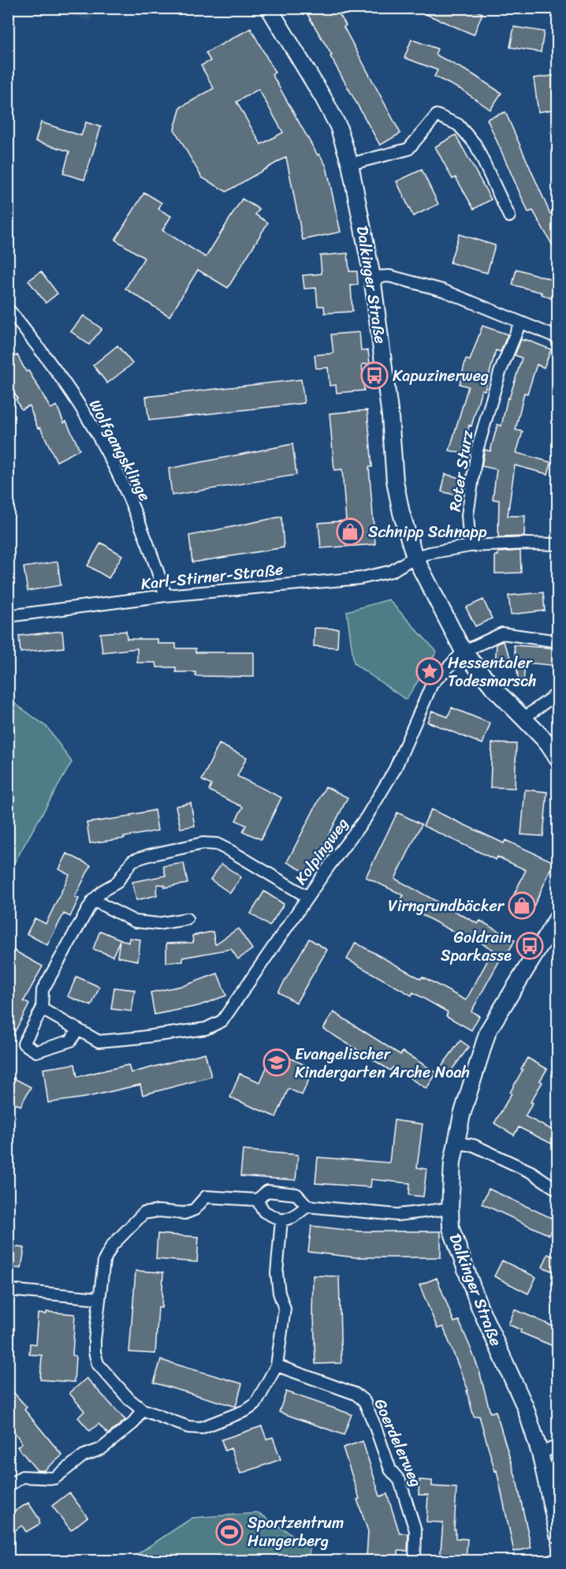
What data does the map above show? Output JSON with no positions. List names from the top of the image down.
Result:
{
  "streets": {
    "street": [
      "Dalkinger Straße",
      "Wolfgangsklinge",
      "Roter Sturz",
      "Karl-Stirner-Straße",
      "Kolpingweg",
      "Goerdelerweg"
    ]
  },
  "crossings": [
    ["Dalkinger Straße", "Karl-Stirner-Straße"],
    ["Dalkinger Straße", "Kolpingweg"],
    ["Wolfgangsklinge", "Karl-Stirner-Straße"]
  ],
  "places": {
    "bus stop": ["Kapuzinerweg", "Goldrain Sparkasse"],
    "shop": ["Schnipp Schnapp", "Virngrundbäcker"],
    "place": ["Hessentaler Todesmarsch"],
    "school or university": ["Evangelischer Kindergarten Arche Noah"],
    "sports": ["Sportzentrum Hungerberg"]
  }
}
